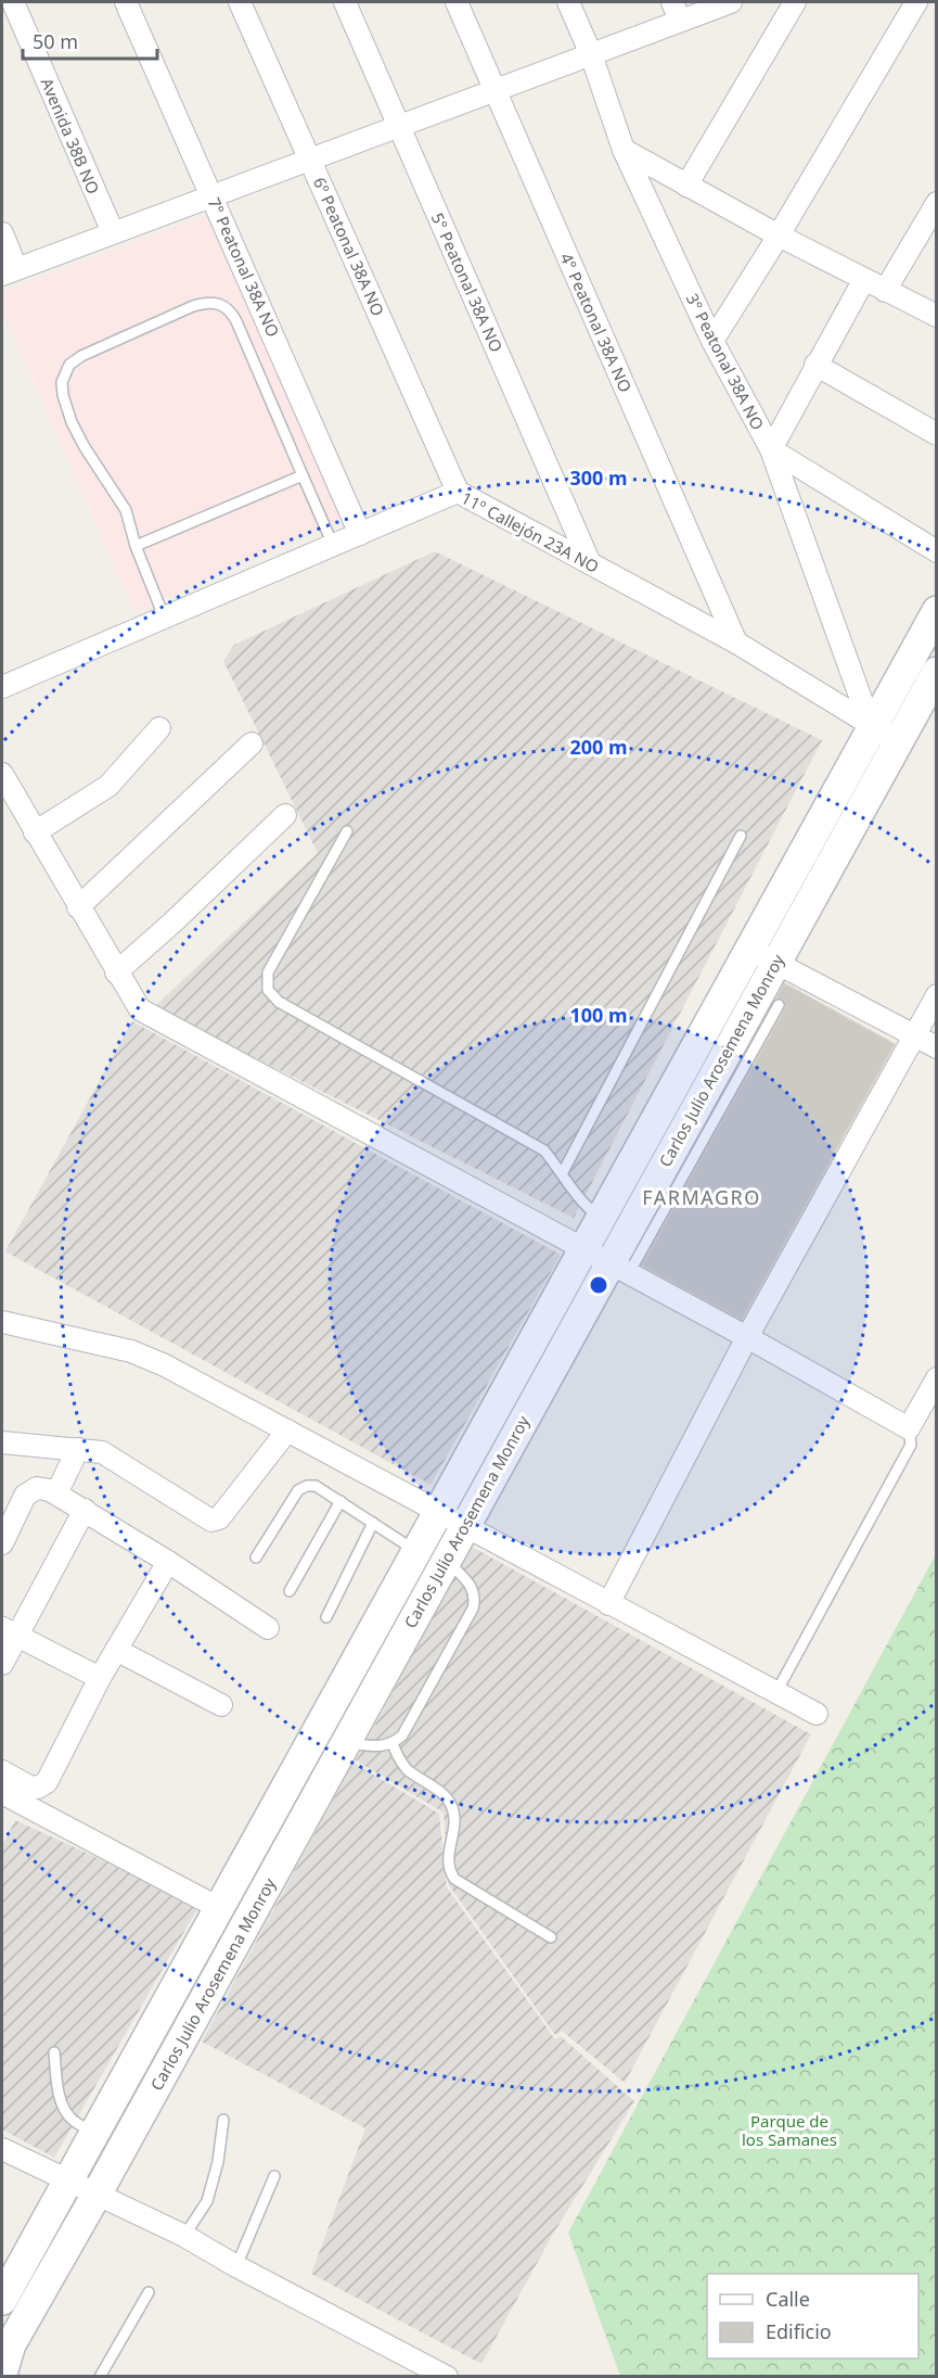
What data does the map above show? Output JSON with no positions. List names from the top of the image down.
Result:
{
  "streets": {
    "main road": ["Carlos Julio Arosemena Monroy"],
    "street": [
      "Avenida 38B NO",
      "6º Peatonal 38A NO",
      "7° Peatonal 38A NO",
      "5° Peatonal 38A NO",
      "4° Peatonal 38A NO",
      "3° Peatonal 38A NO",
      "11º Callejón 23A NO"
    ]
  },
  "crossings": [
    ["6º Peatonal 38A NO", "11º Callejón 23A NO"],
    ["7° Peatonal 38A NO", "11º Callejón 23A NO"],
    ["5° Peatonal 38A NO", "11º Callejón 23A NO"],
    ["4° Peatonal 38A NO", "11º Callejón 23A NO"],
    ["3° Peatonal 38A NO", "11º Callejón 23A NO"],
    ["3° Peatonal 38A NO", "Carlos Julio Arosemena Monroy"],
    ["11º Callejón 23A NO", "Carlos Julio Arosemena Monroy"]
  ],
  "districts": ["FARMAGRO"],
  "parks": ["Parque de los Samanes"],
  "legend": ["Calle", "Edificio"],
  "scale_bar": "50 m",
  "rings": ["300 m", "200 m", "100 m"]
}
